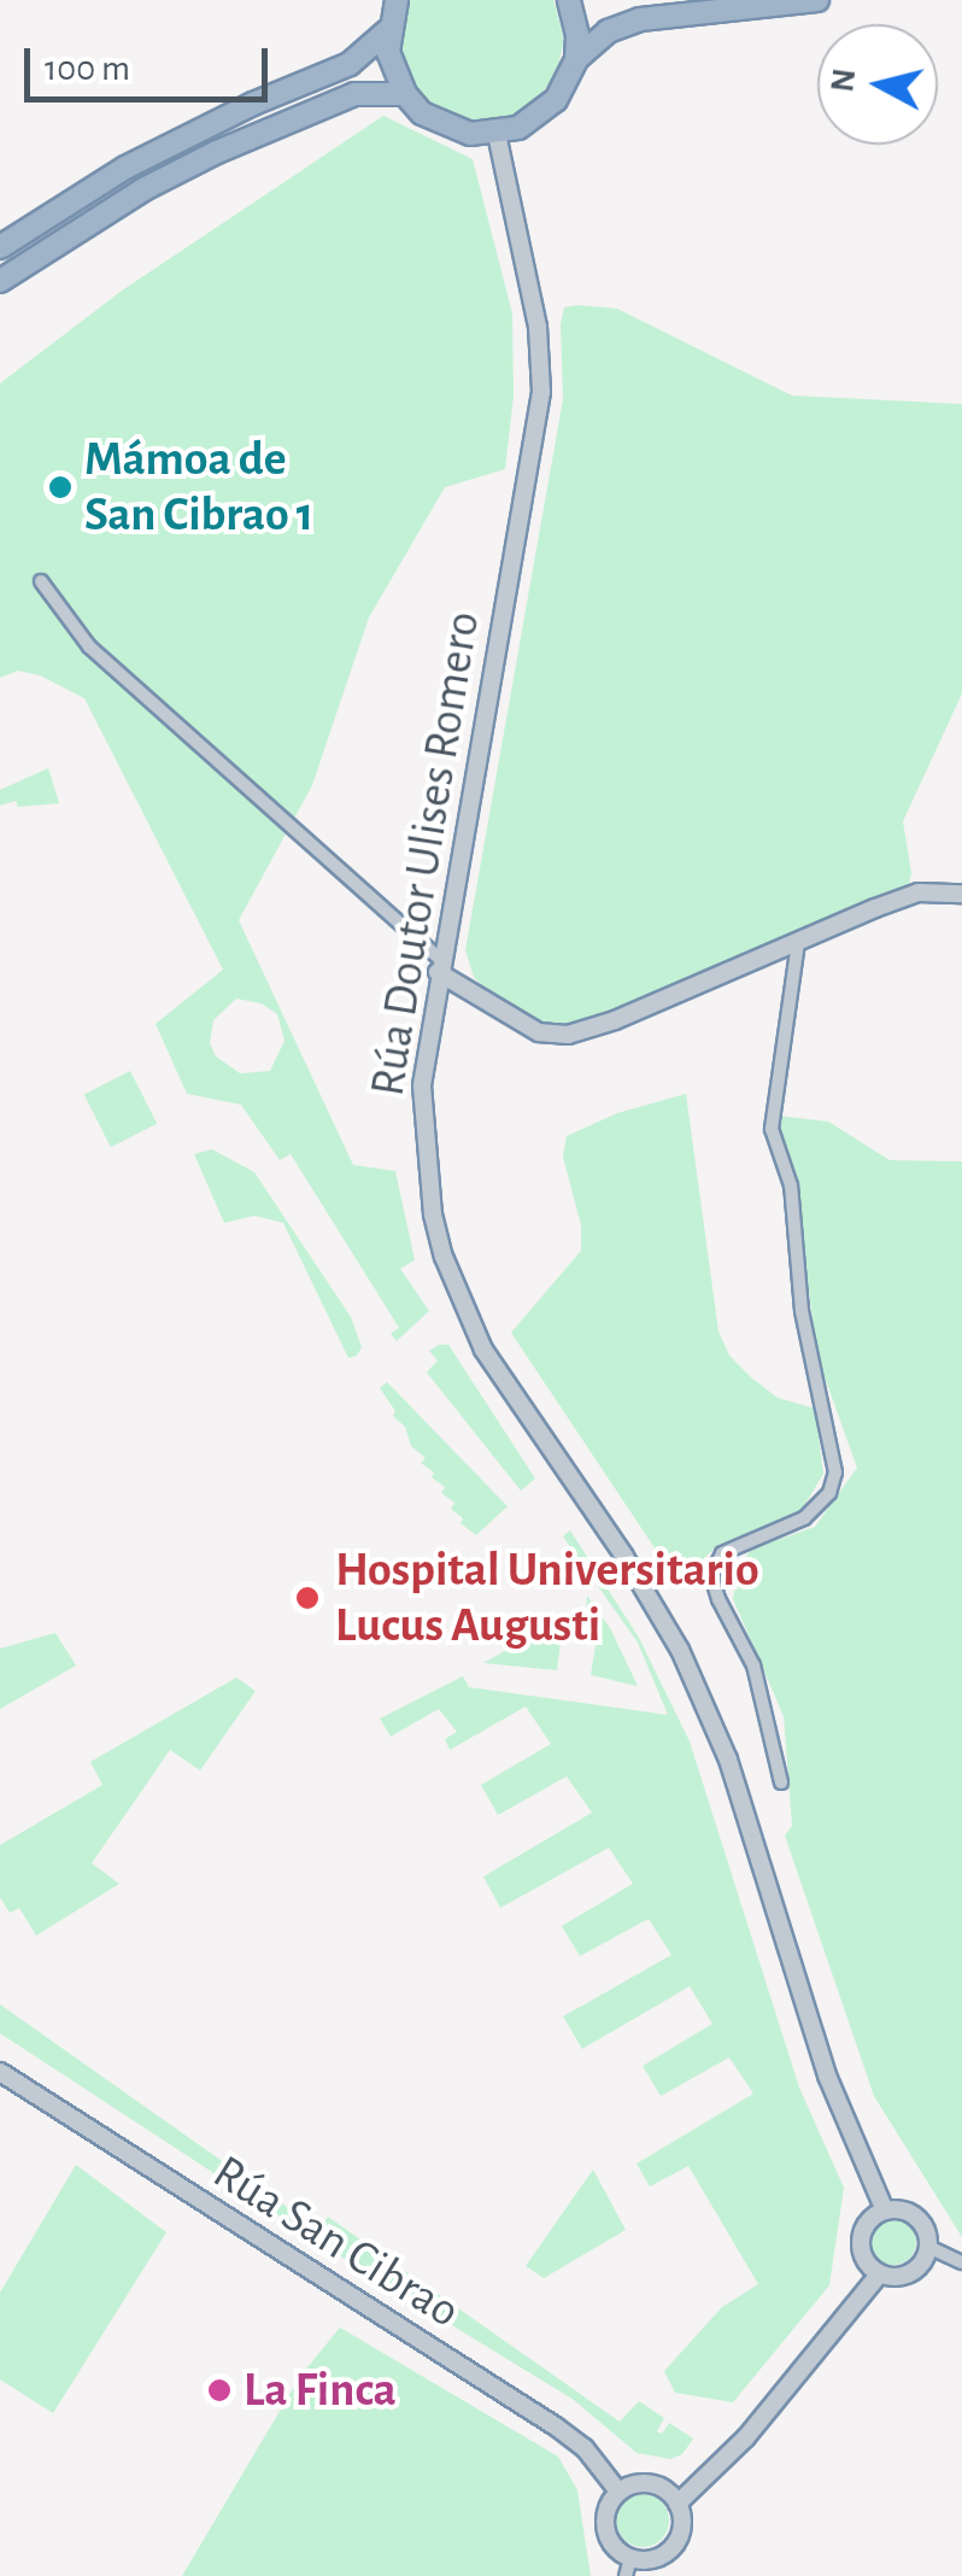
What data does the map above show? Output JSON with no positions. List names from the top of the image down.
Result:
{
  "streets": {
    "street": ["Rúa Doutor Ulises Romero", "Rúa San Cibrao"]
  },
  "places": ["Mámoa de San Cibrao 1", "Hospital Universitario Lucus Augusti", "La Finca"],
  "scale_bar": "100 m",
  "north": "left"
}
